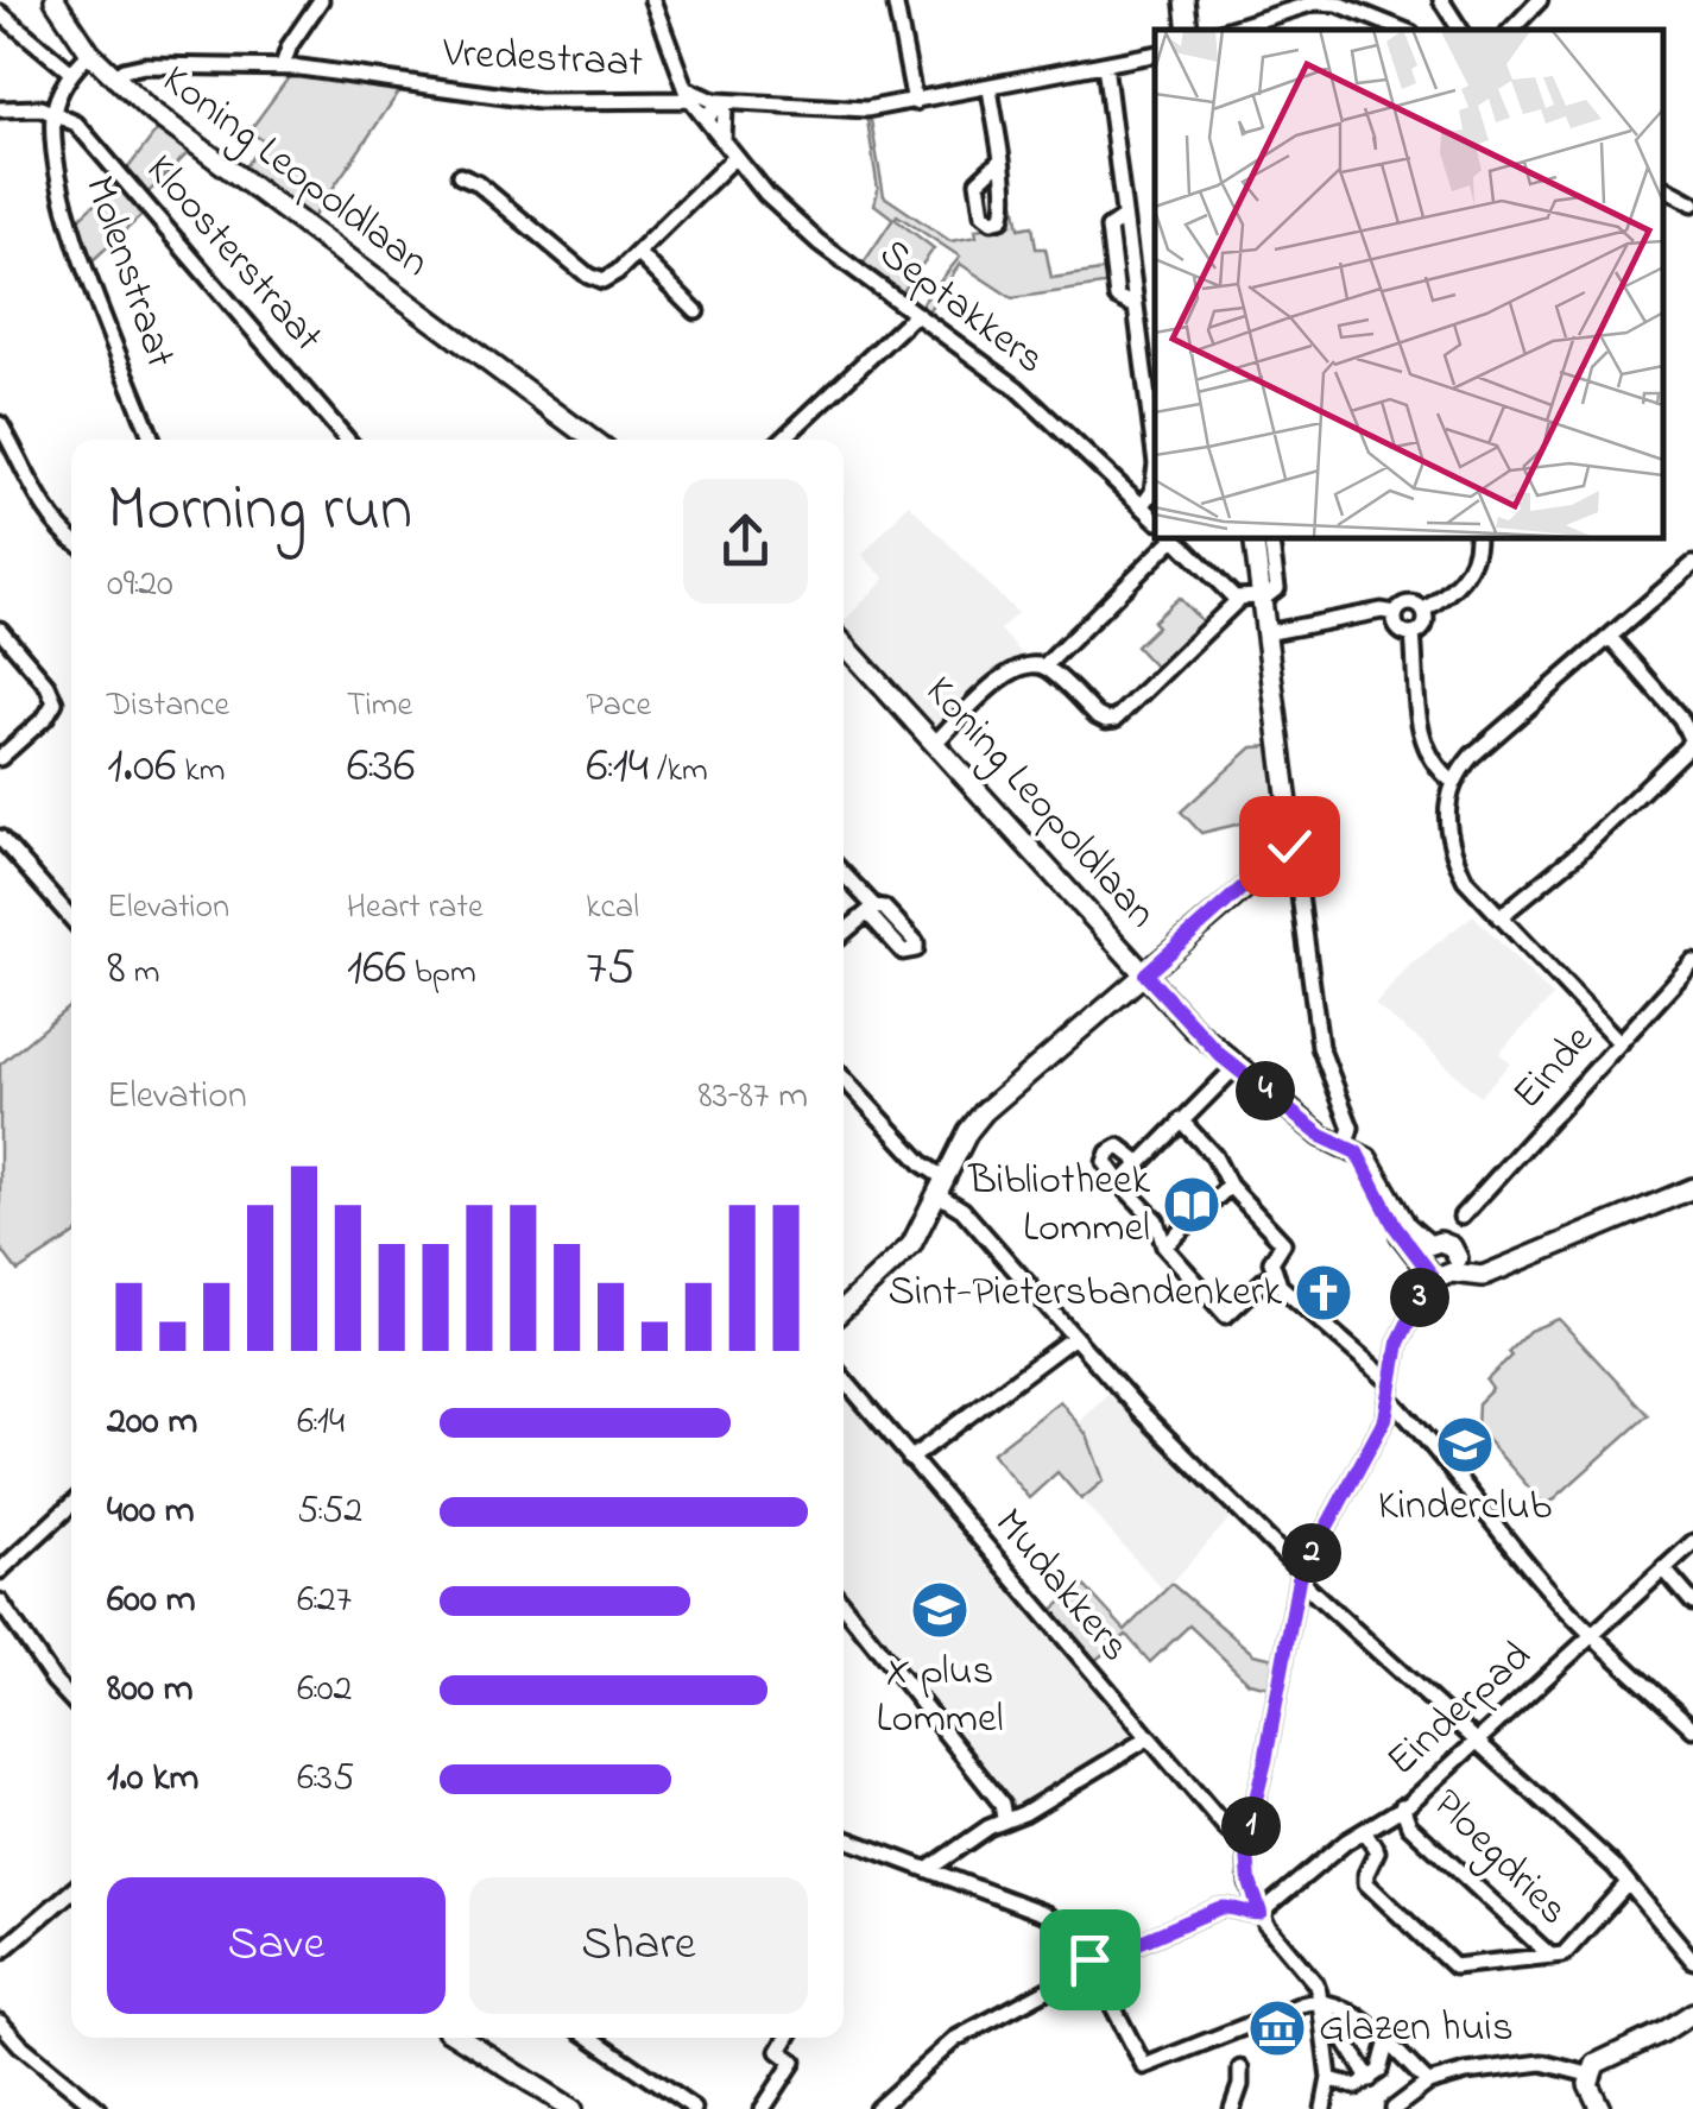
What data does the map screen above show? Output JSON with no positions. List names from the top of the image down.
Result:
{
  "streets": {
    "main road": ["Koning Leopoldlaan"],
    "street": [
      "Vredestraat",
      "Kloosterstraat",
      "Molenstraat",
      "Septakkers",
      "Einde",
      "Mudakkers",
      "Einderpad",
      "Ploegdries"
    ]
  },
  "crossings": [
    ["Vredestraat", "Koning Leopoldlaan"],
    ["Vredestraat", "Septakkers"],
    ["Koning Leopoldlaan", "Molenstraat"],
    ["Koning Leopoldlaan", "Einde"],
    ["Kloosterstraat", "Molenstraat"],
    ["Einde", "Mudakkers"],
    ["Einderpad", "Ploegdries"]
  ],
  "places": {
    "library": ["Bibliotheek Lommel"],
    "church": ["Sint-Pietersbandenkerk"],
    "school or university": ["Kinderclub", "X plus Lommel"],
    "museum": ["Glazen huis"]
  },
  "page": {
    "heading": ["Morning run", "09:20"],
    "stats": [
      ["Distance", "1.06 km"],
      ["Time", "6:36"],
      ["Pace", "6:14 /km"],
      ["Elevation", "8 m"],
      ["Heart rate", "166 bpm"],
      ["kcal", "75"]
    ],
    "chart": ["Elevation", "83–87 m"],
    "pins": [
      "4",
      "3",
      "2",
      "1"
    ],
    "list": [
      {
        "name": "200 m",
        "note": "6:14"
      },
      {
        "name": "400 m",
        "note": "5:52"
      },
      {
        "name": "600 m",
        "note": "6:27"
      },
      {
        "name": "800 m",
        "note": "6:02"
      },
      {
        "name": "1.0 km",
        "note": "6:35"
      }
    ],
    "buttons": ["Save", "Share"]
  }
}
